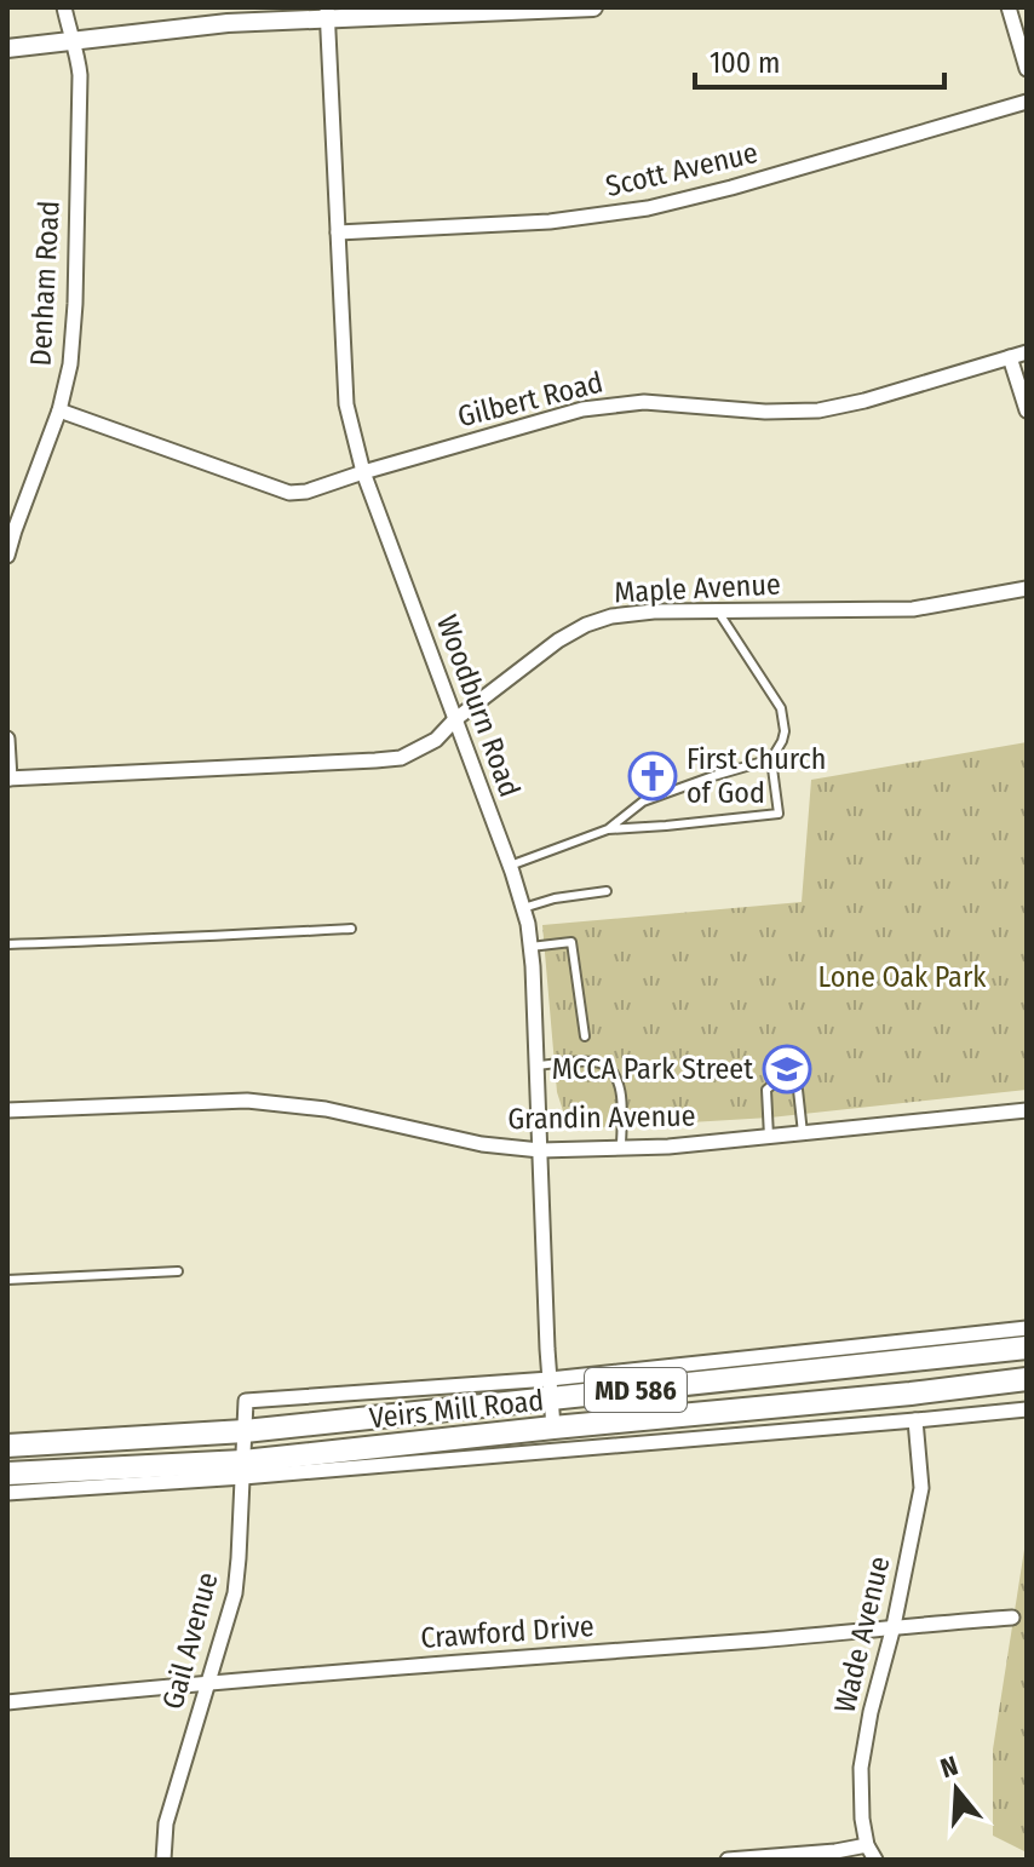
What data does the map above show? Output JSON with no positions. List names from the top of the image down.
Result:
{
  "streets": {
    "main road": ["MD 586", "Veirs Mill Road"],
    "street": [
      "Scott Avenue",
      "Denham Road",
      "Gilbert Road",
      "Maple Avenue",
      "Woodburn Road",
      "Grandin Avenue",
      "Crawford Drive",
      "Wade Avenue",
      "Gail Avenue"
    ]
  },
  "crossings": [
    ["Scott Avenue", "Woodburn Road"],
    ["Denham Road", "Gilbert Road"],
    ["Gilbert Road", "Woodburn Road"],
    ["Maple Avenue", "Woodburn Road"],
    ["Woodburn Road", "Grandin Avenue"],
    ["Woodburn Road", "Veirs Mill Road"],
    ["Veirs Mill Road", "Wade Avenue"],
    ["Veirs Mill Road", "Gail Avenue"],
    ["Crawford Drive", "Wade Avenue"],
    ["Crawford Drive", "Gail Avenue"]
  ],
  "parks": ["Lone Oak Park"],
  "places": {
    "church": ["First Church of God"],
    "school or university": ["MCCA Park Street"]
  },
  "scale_bar": "100 m",
  "north": "top"
}
